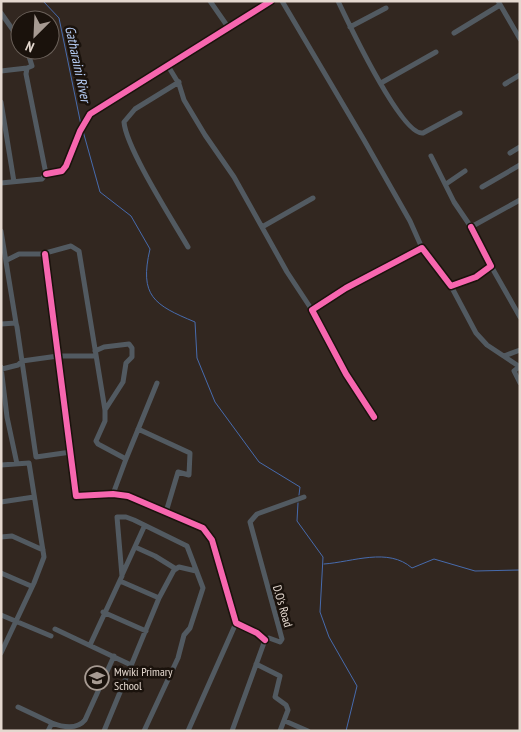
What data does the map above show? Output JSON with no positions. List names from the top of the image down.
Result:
{
  "streets": {
    "street": ["D.O's Road"]
  },
  "water": ["Gatharaini River"],
  "places": {
    "school or university": ["Mwiki Primary School"]
  },
  "north": "bottom left"
}
